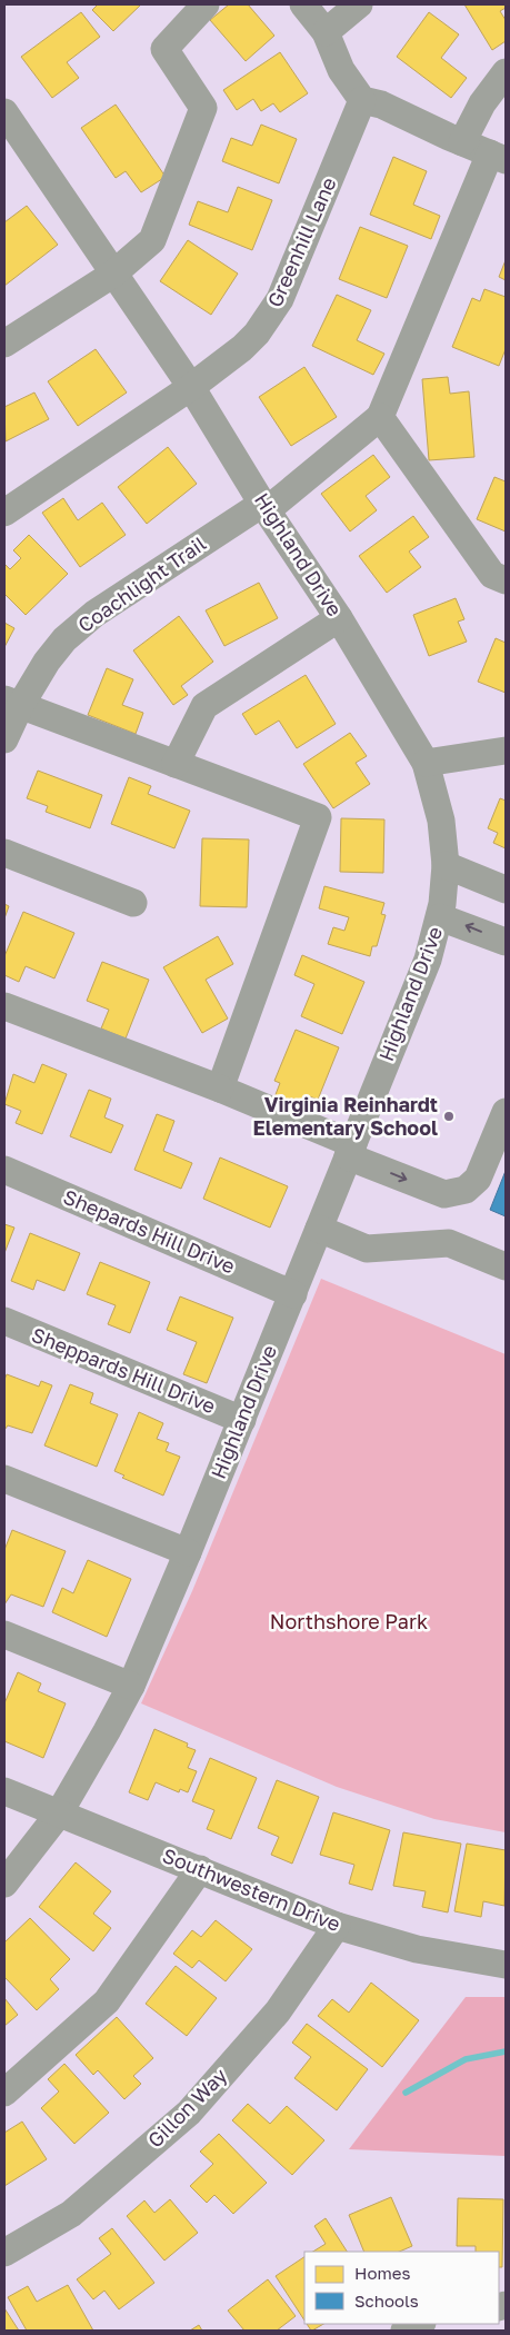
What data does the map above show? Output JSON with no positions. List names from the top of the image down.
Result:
{
  "streets": {
    "street": [
      "Greenhill Lane",
      "Highland Drive",
      "Coachlight Trail",
      "Shepards Hill Drive",
      "Sheppards Hill Drive",
      "Southwestern Drive",
      "Gillon Way"
    ]
  },
  "crossings": [
    ["Greenhill Lane", "Highland Drive"],
    ["Highland Drive", "Coachlight Trail"],
    ["Highland Drive", "Shepards Hill Drive"],
    ["Highland Drive", "Sheppards Hill Drive"],
    ["Highland Drive", "Southwestern Drive"],
    ["Southwestern Drive", "Gillon Way"]
  ],
  "parks": ["Northshore Park"],
  "places": ["Virginia Reinhardt Elementary School"],
  "legend": ["Homes", "Schools"]
}
